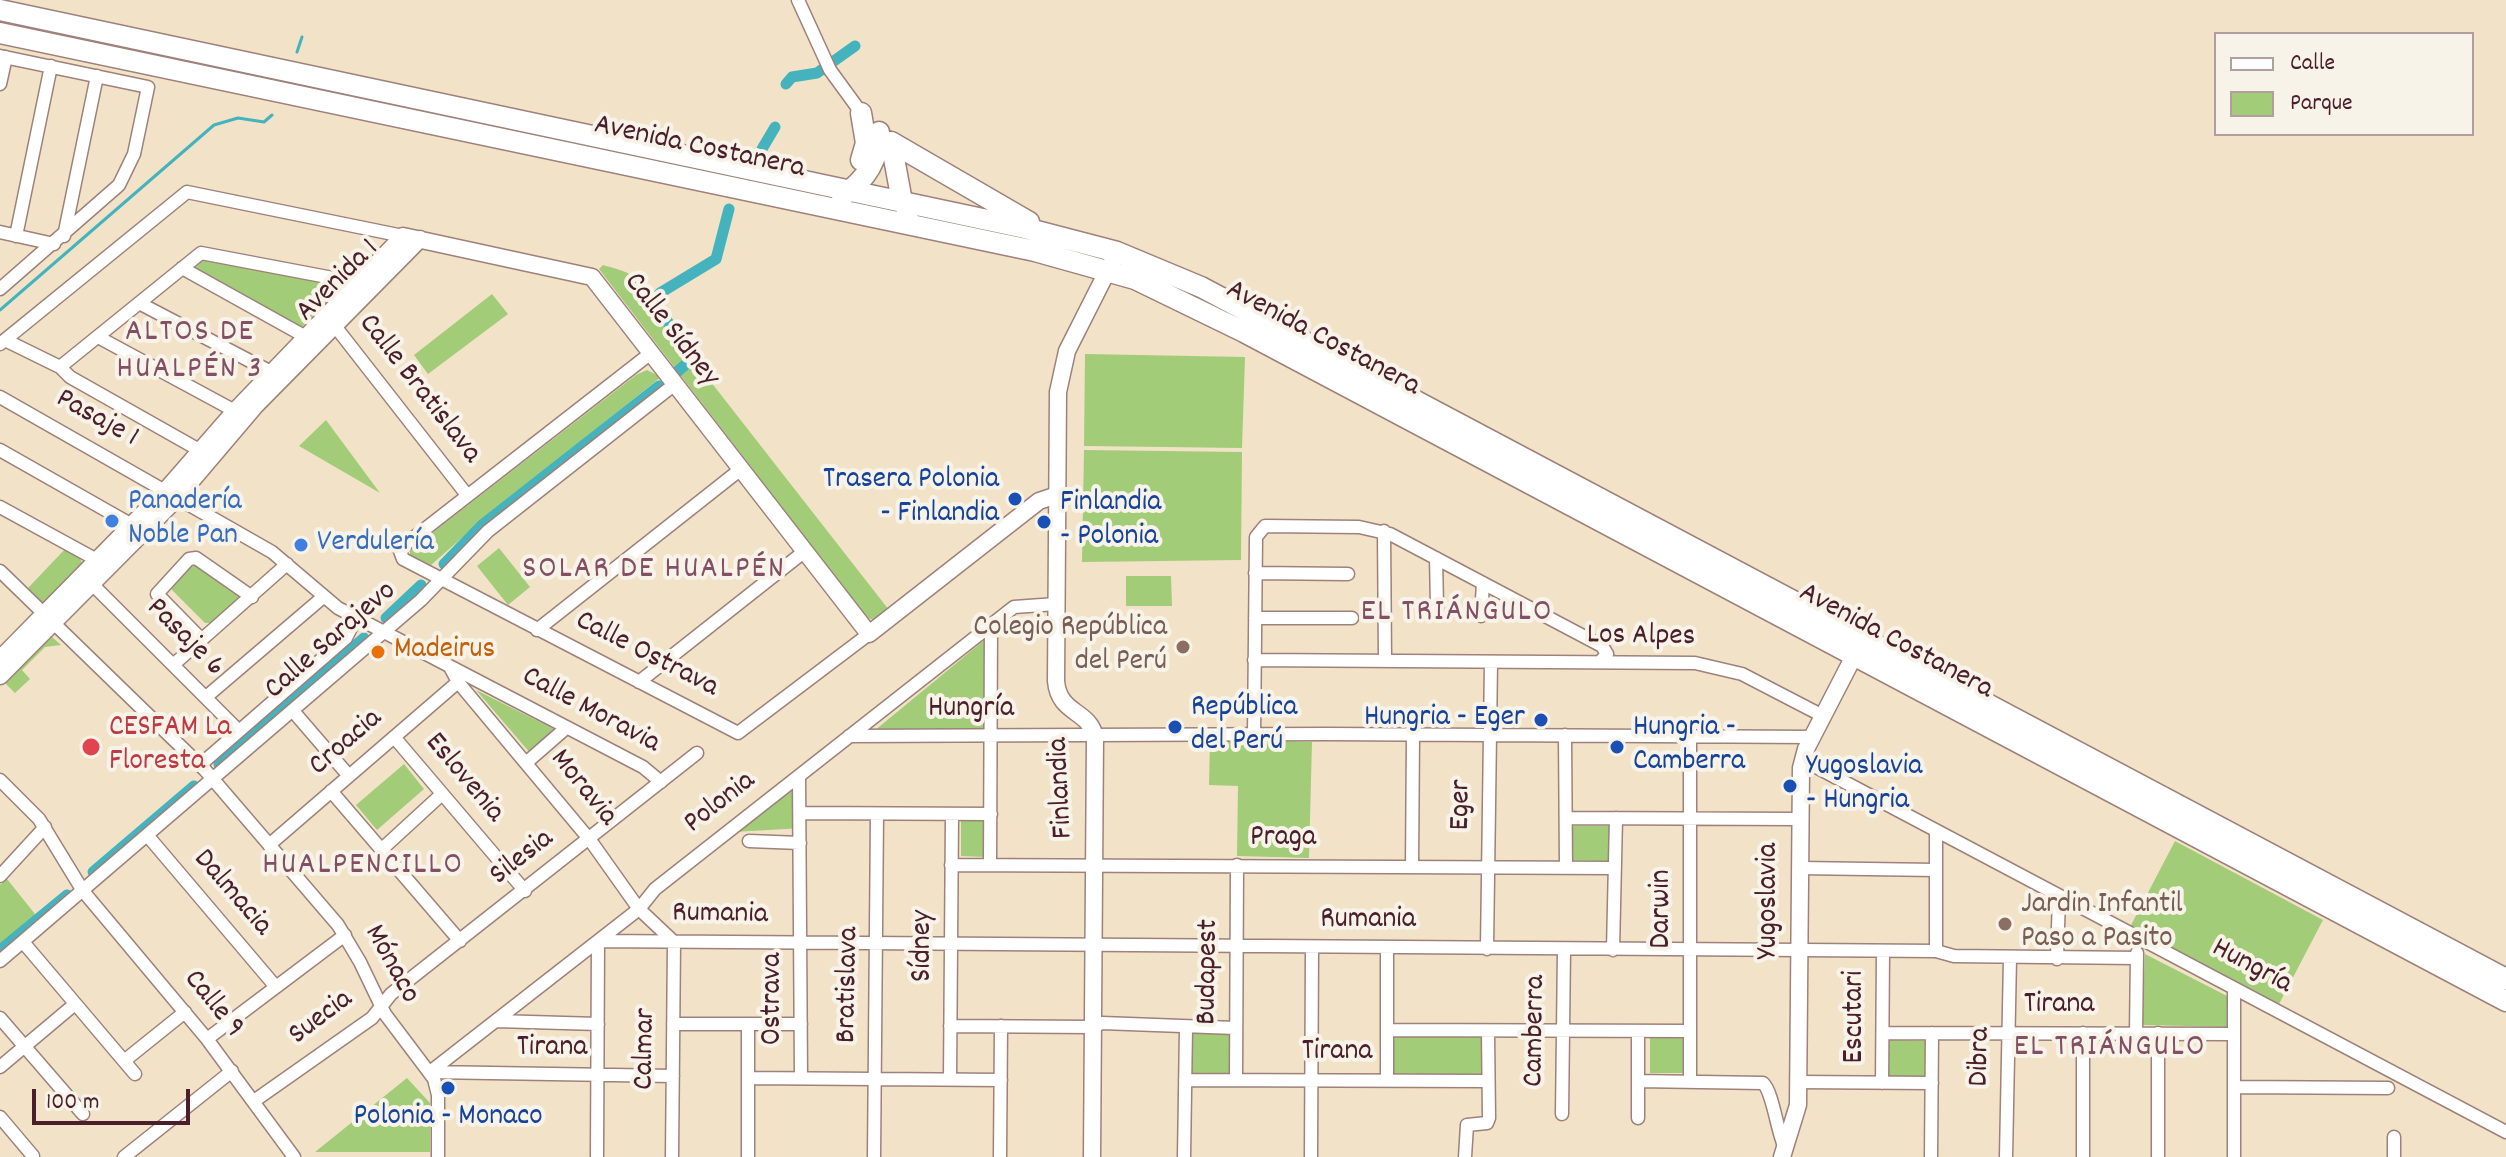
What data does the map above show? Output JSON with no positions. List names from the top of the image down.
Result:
{
  "streets": {
    "main road": ["Avenida Costanera"],
    "street": [
      "Avenida 1",
      "Calle Sídney",
      "Calle Bratislava",
      "Pasaje 1",
      "Los Alpes",
      "Pasaje 6",
      "Calle Sarajevo",
      "Calle Ostrava",
      "Hungría",
      "Calle Moravia",
      "Croacia",
      "Eslovenia",
      "Finlandia",
      "Moravia",
      "Polonia",
      "Eger",
      "Praga",
      "Silesia",
      "Dalmacia",
      "Yugoslavia",
      "Darwin",
      "Rumania",
      "Sídney",
      "Mónaco",
      "Budapest",
      "Bratislava",
      "Ostrava",
      "Calle 9",
      "Tirana",
      "Escutari",
      "Suecia",
      "Camberra",
      "Calmar",
      "Dibra"
    ]
  },
  "crossings": [
    ["Avenida Costanera", "Finlandia"],
    ["Avenida Costanera", "Yugoslavia"],
    ["Avenida 1", "Calle Sídney"],
    ["Avenida 1", "Calle Bratislava"],
    ["Avenida 1", "Pasaje 1"],
    ["Avenida 1", "Pasaje 6"],
    ["Avenida 1", "Calle Moravia"],
    ["Avenida 1", "Mónaco"],
    ["Calle Sídney", "Calle Sarajevo"],
    ["Calle Sídney", "Calle Ostrava"],
    ["Calle Bratislava", "Calle Sarajevo"],
    ["Pasaje 1", "Calle Moravia"],
    ["Los Alpes", "Eger"],
    ["Los Alpes", "Yugoslavia"],
    ["Calle Sarajevo", "Calle Ostrava"],
    ["Calle Sarajevo", "Calle Moravia"],
    ["Calle Sarajevo", "Dalmacia"],
    ["Calle Sarajevo", "Mónaco"],
    ["Calle Sarajevo", "Calle 9"],
    ["Hungría", "Finlandia"],
    ["Hungría", "Polonia"],
    ["Hungría", "Eger"],
    ["Hungría", "Yugoslavia"],
    ["Hungría", "Darwin"],
    ["Calle Moravia", "Moravia"],
    ["Calle Moravia", "Silesia"],
    ["Croacia", "Eslovenia"],
    ["Croacia", "Moravia"],
    ["Croacia", "Mónaco"],
    ["Eslovenia", "Silesia"],
    ["Finlandia", "Polonia"],
    ["Finlandia", "Praga"],
    ["Finlandia", "Rumania"],
    ["Moravia", "Polonia"],
    ["Moravia", "Silesia"],
    ["Moravia", "Rumania"],
    ["Moravia", "Calmar"],
    ["Polonia", "Rumania"],
    ["Polonia", "Mónaco"],
    ["Polonia", "Ostrava"],
    ["Polonia", "Tirana"],
    ["Eger", "Praga"],
    ["Eger", "Rumania"],
    ["Praga", "Sídney"],
    ["Praga", "Budapest"],
    ["Silesia", "Mónaco"],
    ["Silesia", "Suecia"],
    ["Yugoslavia", "Rumania"],
    ["Darwin", "Rumania"],
    ["Darwin", "Tirana"],
    ["Rumania", "Sídney"],
    ["Rumania", "Budapest"],
    ["Rumania", "Bratislava"],
    ["Rumania", "Ostrava"],
    ["Rumania", "Escutari"],
    ["Rumania", "Camberra"],
    ["Rumania", "Calmar"],
    ["Rumania", "Dibra"],
    ["Mónaco", "Tirana"],
    ["Mónaco", "Suecia"],
    ["Budapest", "Tirana"],
    ["Calle 9", "Suecia"],
    ["Tirana", "Escutari"],
    ["Tirana", "Camberra"],
    ["Tirana", "Calmar"],
    ["Tirana", "Dibra"]
  ],
  "districts": [
    "ALTOS DE HUALPÉN 3",
    "SOLAR DE HUALPÉN",
    "EL TRIÁNGULO",
    "HUALPENCILLO",
    "EL TRIÁNGULO"
  ],
  "places": [
    "Trasera Polonia - Finlandia",
    "Panadería Noble Pan",
    "Finlandia - Polonia",
    "Verdulería",
    "Colegio República del Perú",
    "Madeirus",
    "Hungria - Eger",
    "República del Perú",
    "CESFAM La Floresta",
    "Hungria - Camberra",
    "Yugoslavia - Hungria",
    "Jardin Infantil Paso a Pasito",
    "Polonia - Monaco"
  ],
  "legend": ["Calle", "Parque"],
  "scale_bar": "100 m"
}
